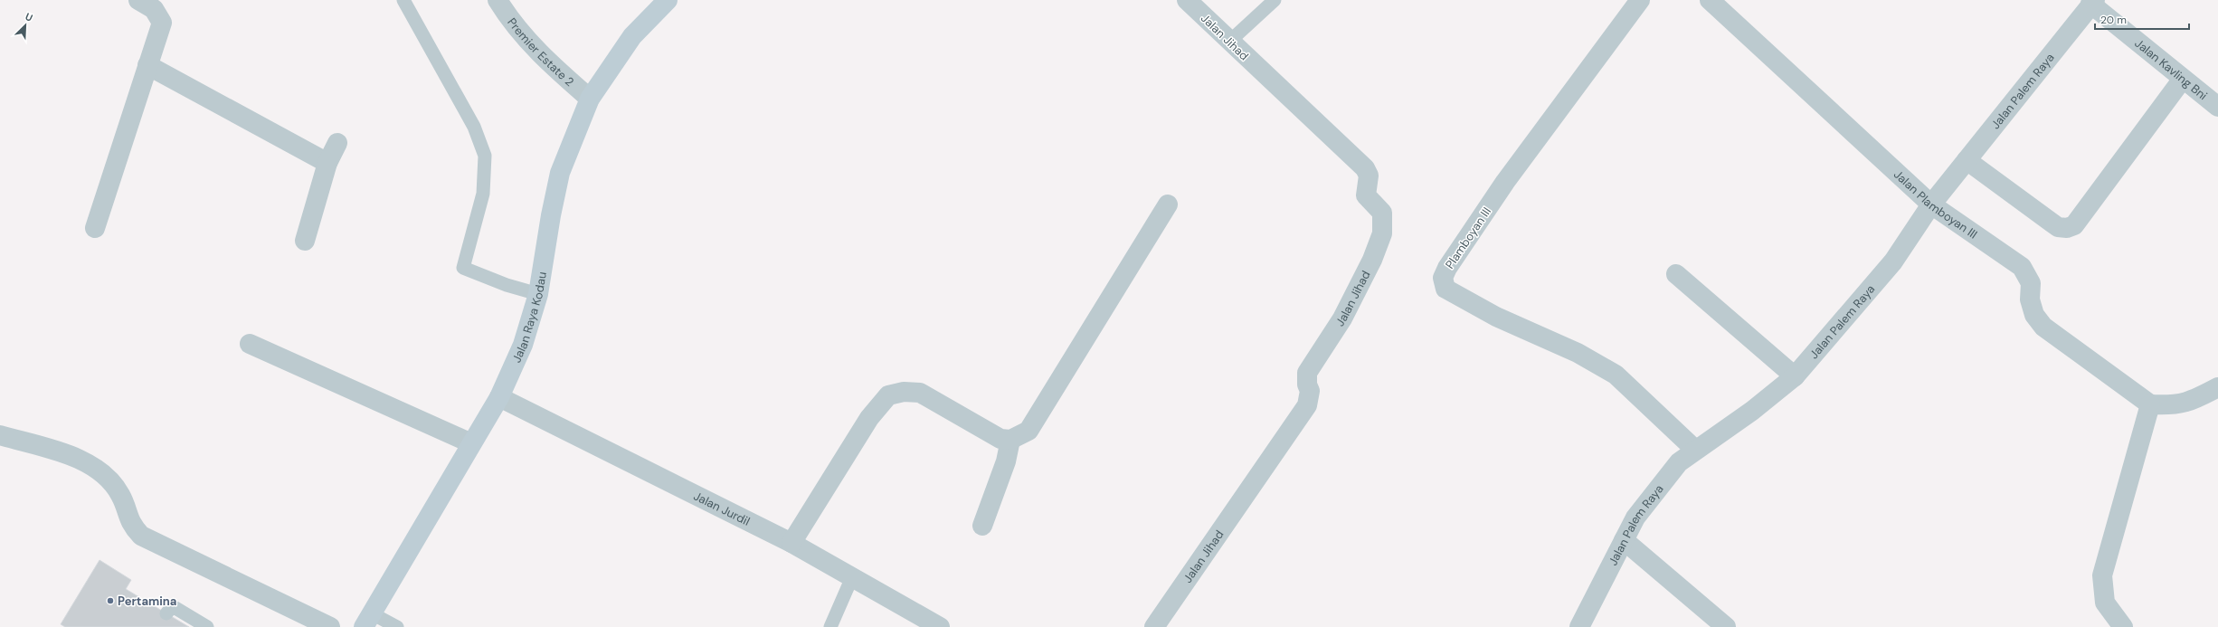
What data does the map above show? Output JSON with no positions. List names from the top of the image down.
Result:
{
  "streets": {
    "street": [
      "Jalan Jihad",
      "Premier Estate 2",
      "Jalan Kavling Bni",
      "Jalan Palem Raya",
      "Jalan Plamboyan III",
      "Plamboyan III",
      "Jalan Raya Kodau",
      "Jalan Jurdil"
    ]
  },
  "crossings": [
    ["Premier Estate 2", "Jalan Raya Kodau"],
    ["Jalan Kavling Bni", "Jalan Palem Raya"],
    ["Jalan Palem Raya", "Jalan Plamboyan III"],
    ["Jalan Palem Raya", "Plamboyan III"],
    ["Jalan Raya Kodau", "Jalan Jurdil"]
  ],
  "places": ["Pertamina"],
  "scale_bar": "20 m",
  "north": "top right"
}
